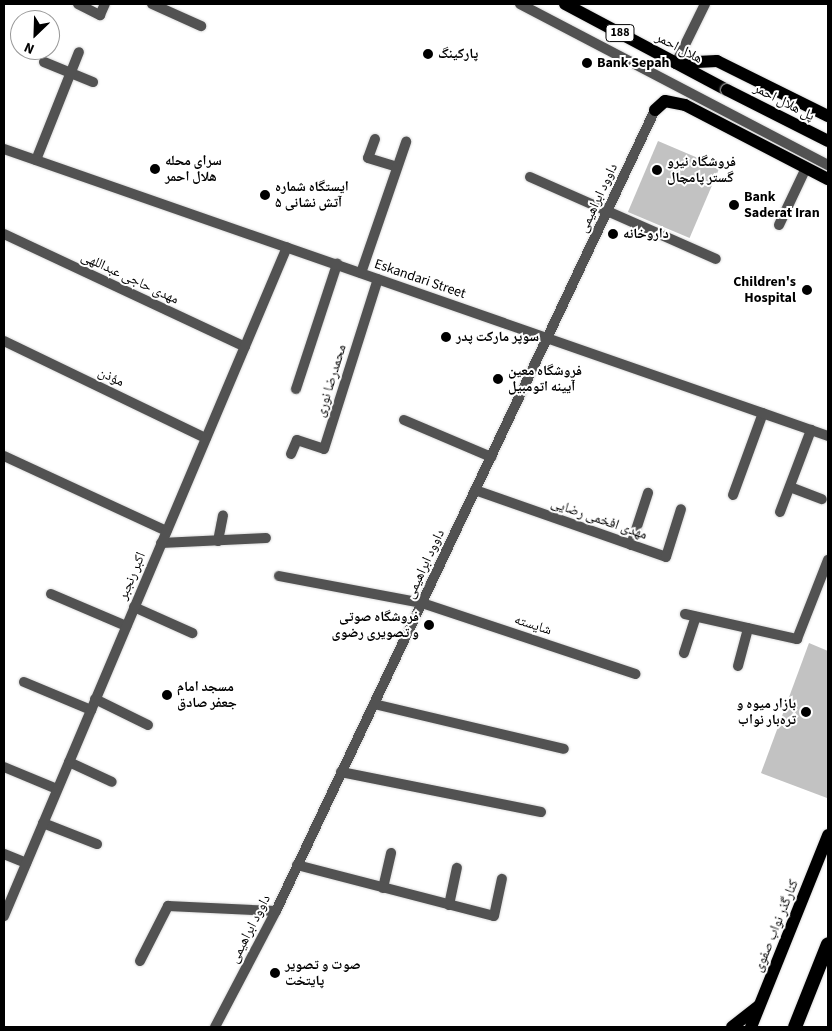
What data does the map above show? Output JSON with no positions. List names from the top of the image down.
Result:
{
  "streets": {
    "main road": [
      "188",
      "هلال احمر",
      "پل هلال احمر",
      "کنارگذر نواب صفوی"
    ],
    "street": [
      "داوود ابراهیمی",
      "مهدی حاجی عبداللهی",
      "Eskandari Street",
      "مؤذن",
      "محمدرضا نوری",
      "مهدی افخمی رضایی",
      "اکبر رنجبر",
      "شایسته"
    ]
  },
  "crossings": [
    ["هلال احمر", "پل هلال احمر"],
    ["داوود ابراهیمی", "Eskandari Street"],
    ["داوود ابراهیمی", "مهدی افخمی رضایی"],
    ["داوود ابراهیمی", "شایسته"],
    ["مهدی حاجی عبداللهی", "اکبر رنجبر"],
    ["Eskandari Street", "محمدرضا نوری"],
    ["Eskandari Street", "اکبر رنجبر"],
    ["مؤذن", "اکبر رنجبر"]
  ],
  "places": [
    "پارکینگ",
    "Bank Sepah",
    "سرای محله هلال احمر",
    "فروشگاه نیرو گستر پامچال",
    "ایستگاه شماره ۵ آتش نشانی",
    "Bank Saderat Iran",
    "داروخانه",
    "Children's Hospital",
    "سوپر مارکت پدر",
    "فروشگاه معین آیینه اتومبیل",
    "فروشگاه صوتی و تصویری رضوی",
    "مسجد امام جعفر صادق",
    "بازار میوه و تره‌بار نواب",
    "صوت و تصویر پایتخت"
  ],
  "north": "bottom left"
}
